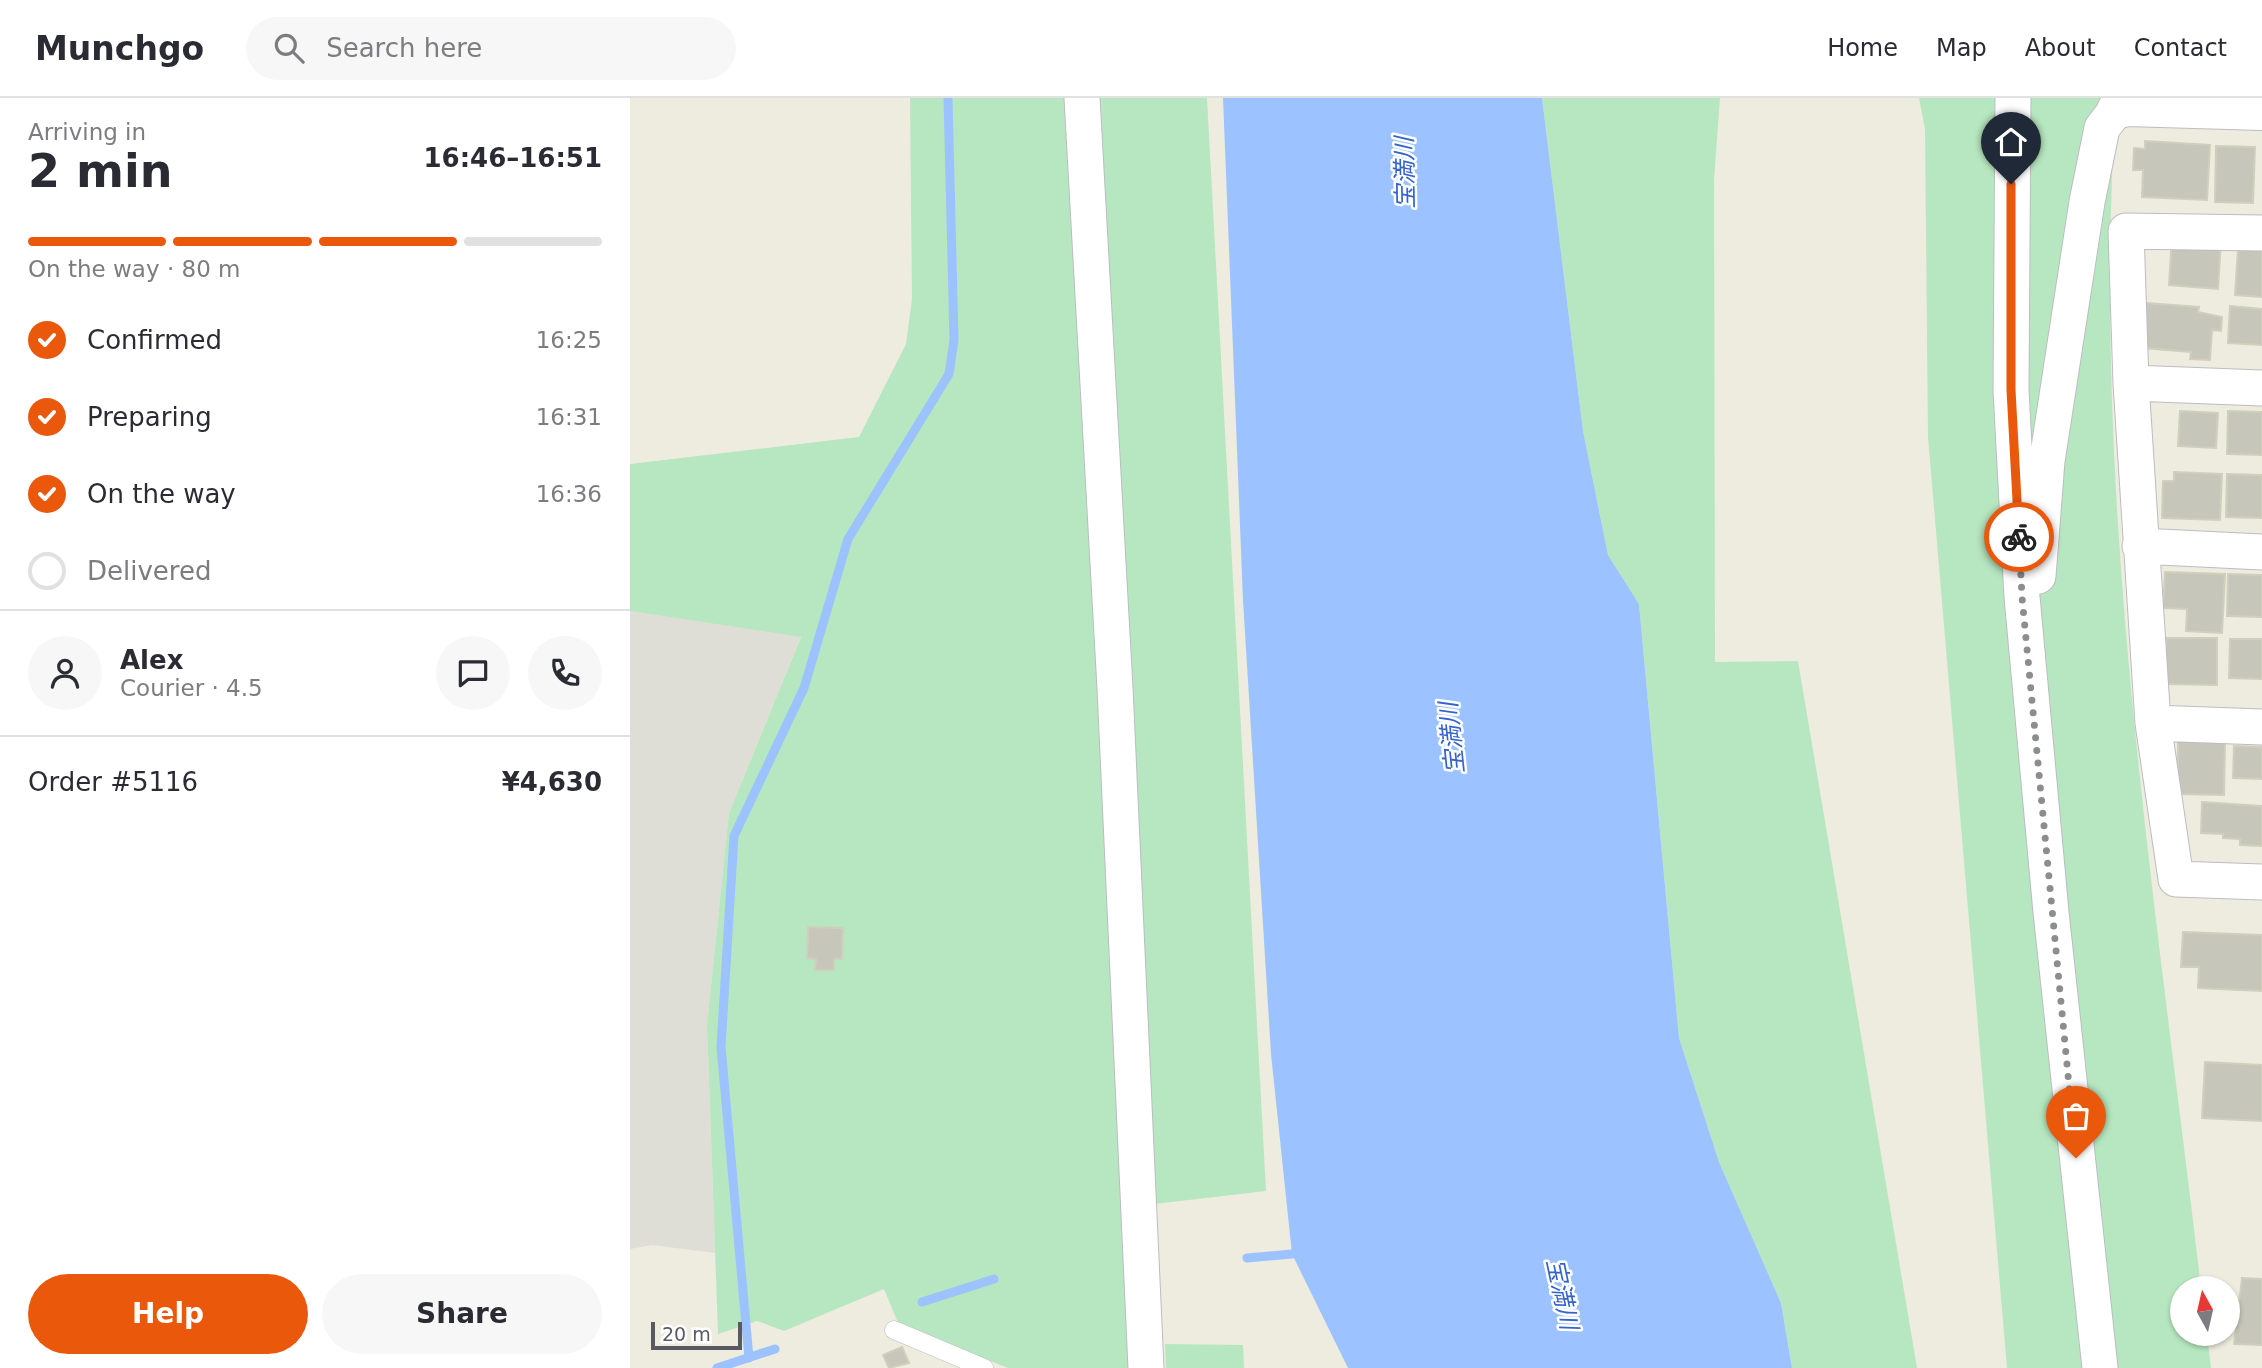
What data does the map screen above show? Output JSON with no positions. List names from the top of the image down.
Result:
{
  "water": ["宝満川"],
  "scale_bar": "20 m",
  "north": "top",
  "page": {
    "header": "Munchgo",
    "search": "Search here",
    "nav": [
      "Home",
      "Map",
      "About",
      "Contact"
    ],
    "heading": ["2 min", "Arriving in", "16:46–16:51"],
    "panel": [
      "Alex",
      "Courier · 4.5",
      "Order #5116",
      "¥4,630"
    ],
    "bar": "On the way · 80 m",
    "list": [
      ["Confirmed", "16:25"],
      ["Preparing", "16:31"],
      ["On the way", "16:36"],
      "Delivered"
    ],
    "buttons": ["Help", "Share"],
    "scale": "20 m"
  }
}
